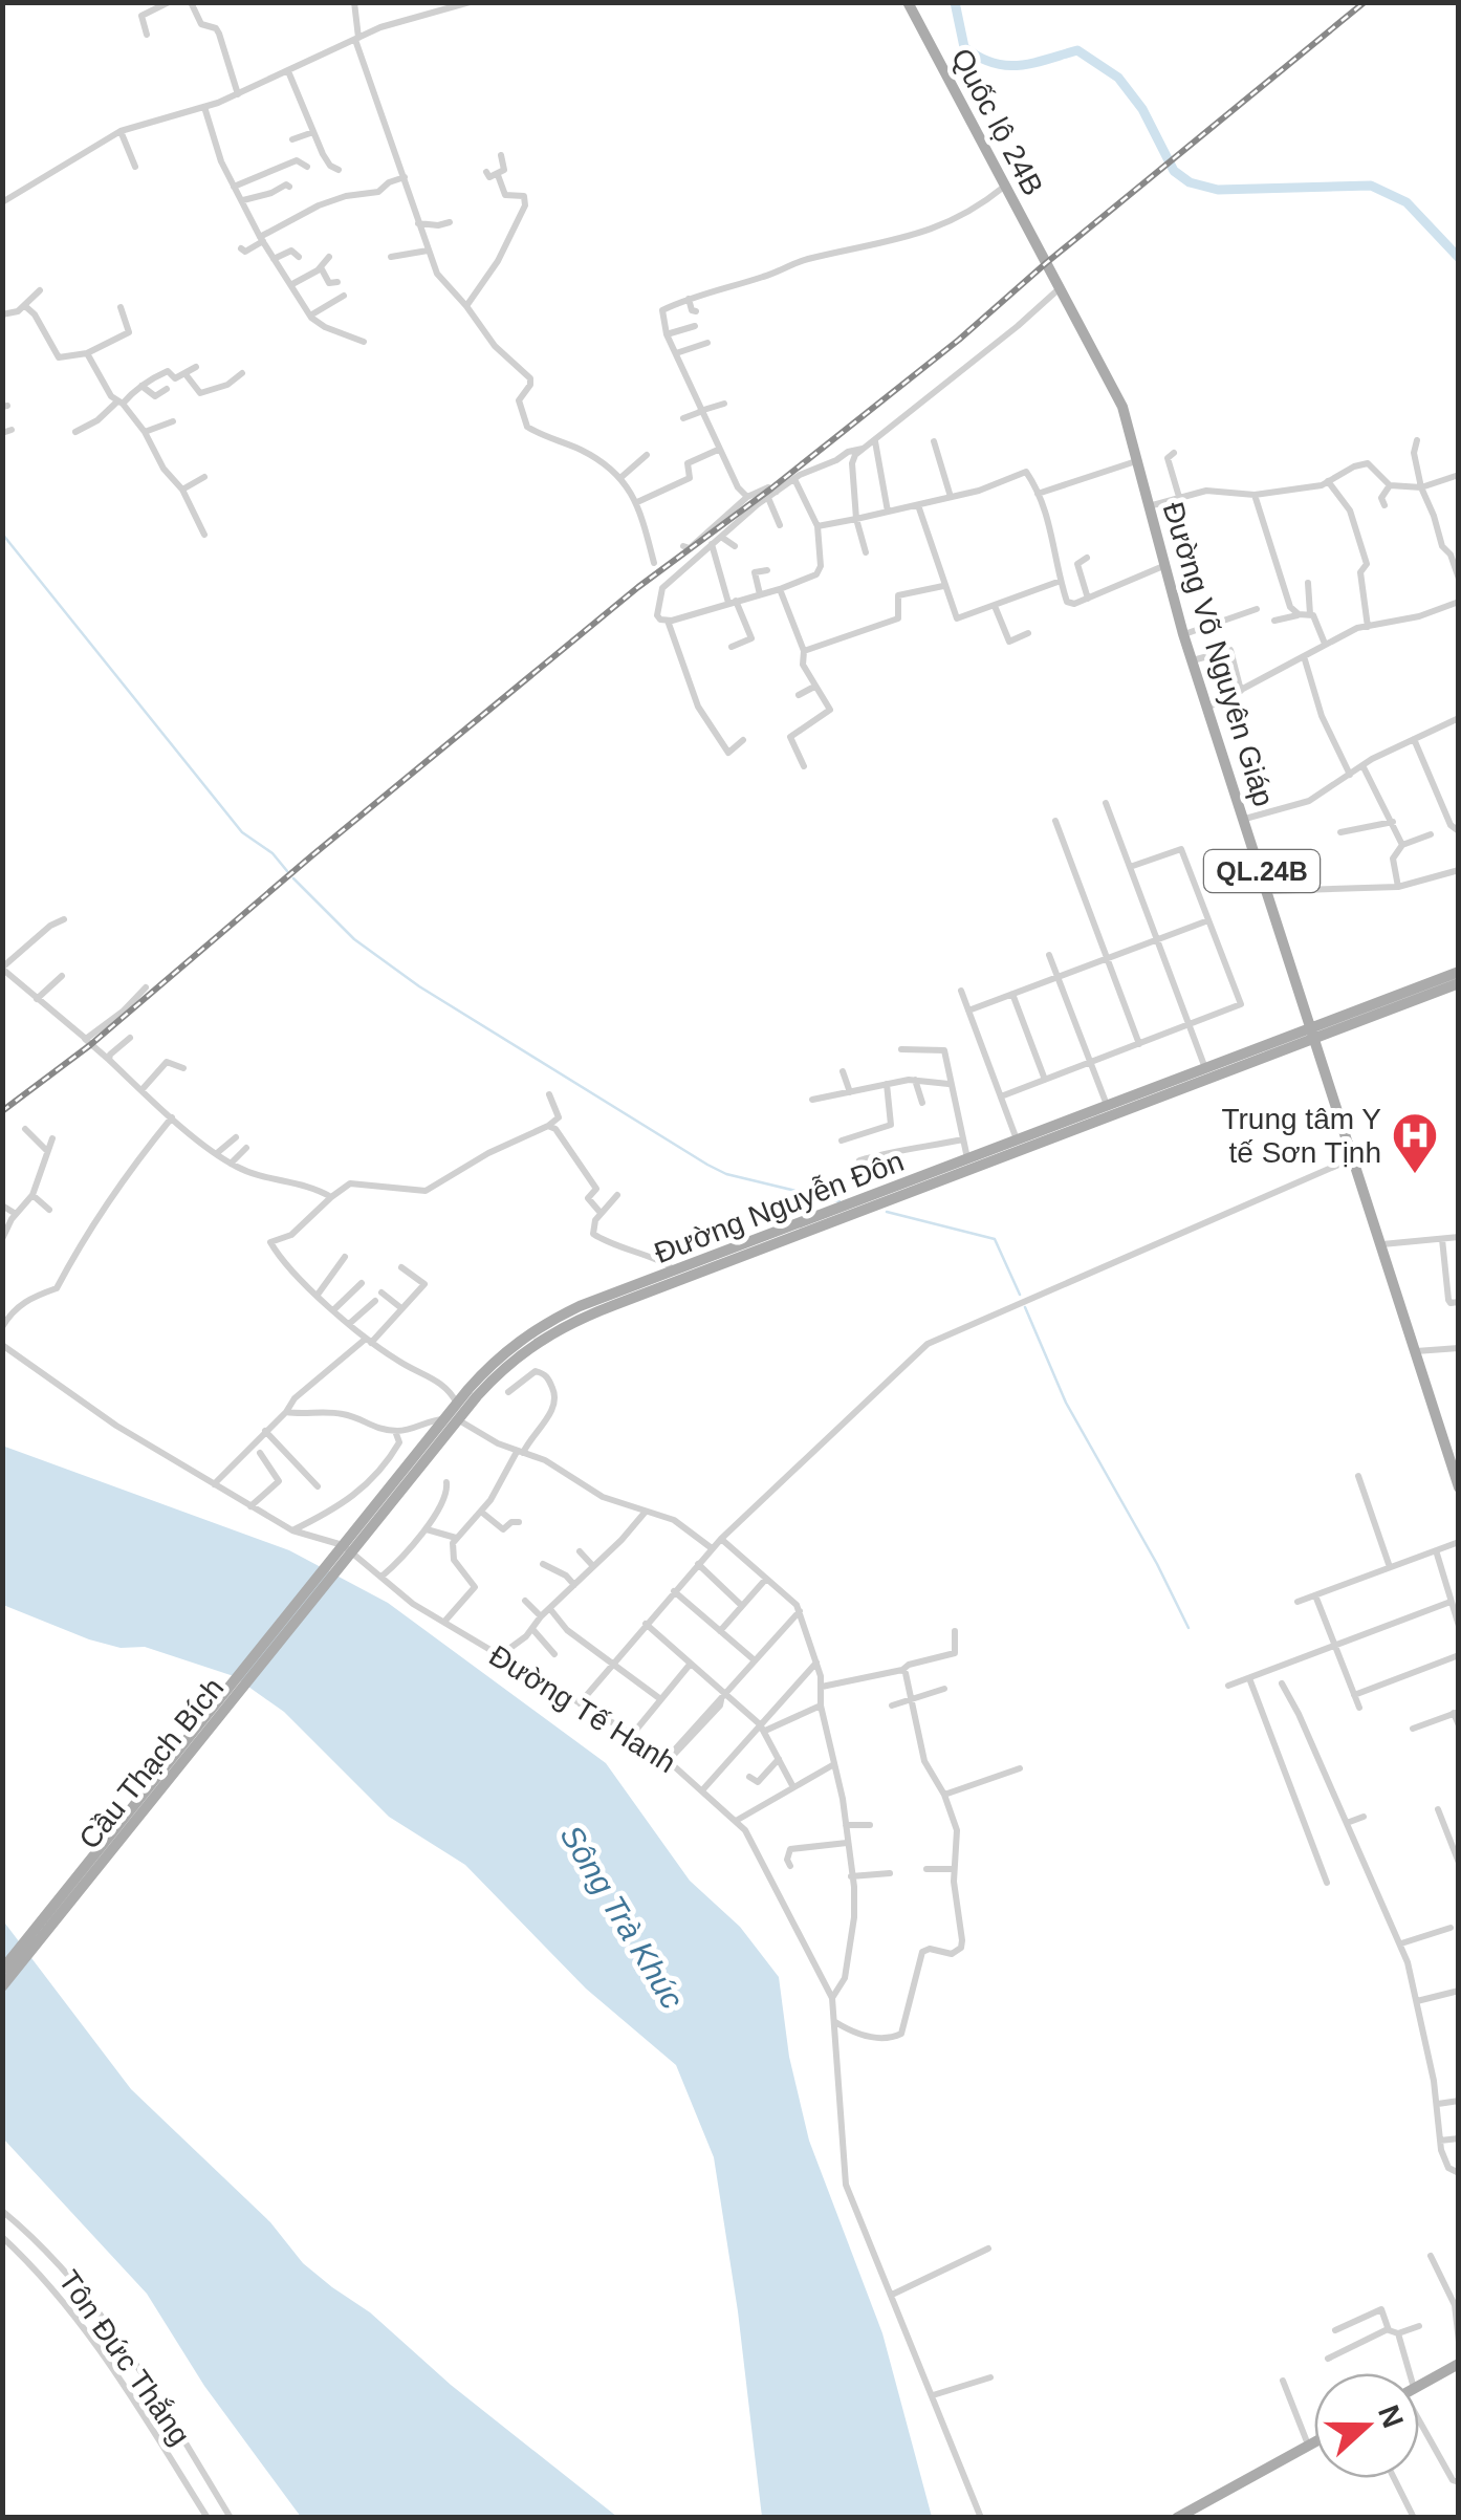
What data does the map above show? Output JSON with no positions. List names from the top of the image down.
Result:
{
  "streets": {
    "main road": [
      "Quốc lộ 24B",
      "Đường Võ Nguyên Giáp",
      "QL.24B",
      "Đường Nguyễn Đôn",
      "Cầu Thạch Bích"
    ],
    "street": ["Đường Tế Hanh", "Tôn Đức Thắng"]
  },
  "crossings": [
    ["Quốc lộ 24B", "Đường Võ Nguyên Giáp"],
    ["Đường Võ Nguyên Giáp", "Đường Nguyễn Đôn"],
    ["Đường Nguyễn Đôn", "Đường Tế Hanh"],
    ["Đường Nguyễn Đôn", "Cầu Thạch Bích"]
  ],
  "water": ["Sông Trà Khúc"],
  "places": {
    "hospital": ["Trung tâm Y tế Sơn Tịnh"]
  },
  "north": "right"
}
